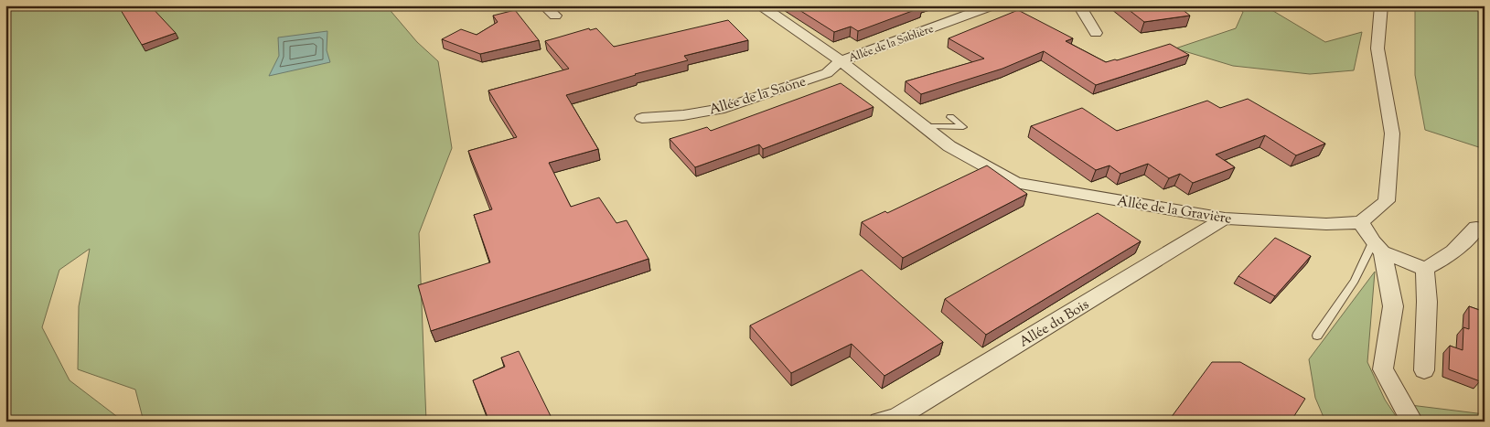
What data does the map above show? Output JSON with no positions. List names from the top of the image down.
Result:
{
  "streets": {
    "street": [
      "Allée de la Sablière",
      "Allée de la Saône",
      "Allée de la Gravière",
      "Allée du Bois"
    ]
  },
  "crossings": [
    ["Allée de la Sablière", "Allée de la Saône"],
    ["Allée de la Sablière", "Allée de la Gravière"],
    ["Allée de la Saône", "Allée de la Gravière"],
    ["Allée de la Gravière", "Allée du Bois"]
  ]
}
